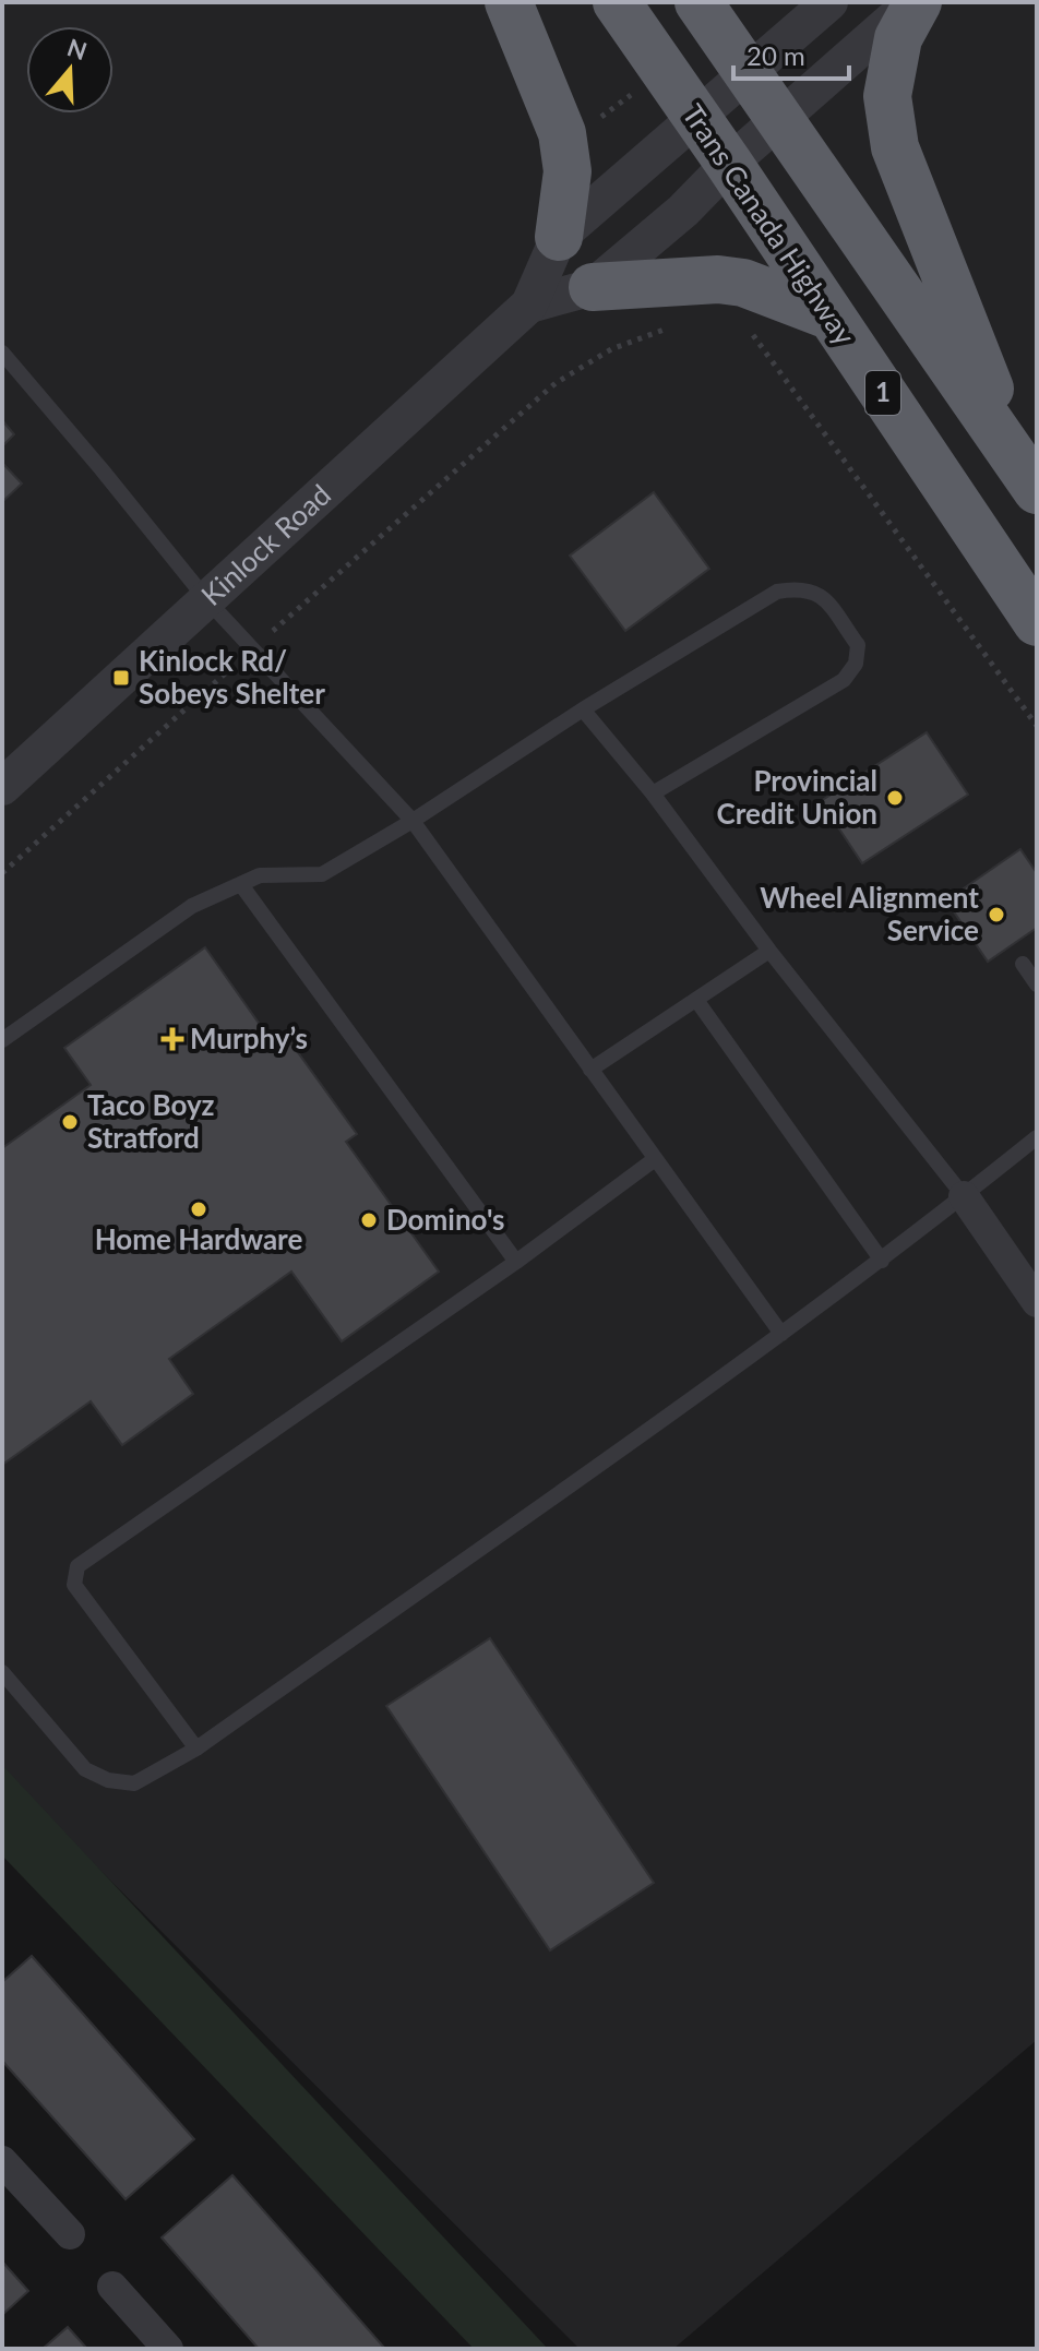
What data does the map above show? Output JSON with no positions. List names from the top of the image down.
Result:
{
  "streets": {
    "highway": ["Trans Canada Highway", "1"],
    "street": ["Kinlock Road"]
  },
  "crossings": [
    ["Trans Canada Highway", "Kinlock Road"]
  ],
  "places": {
    "transit": ["Kinlock Rd/ Sobeys Shelter"],
    "other": [
      "Provincial Credit Union",
      "Wheel Alignment Service",
      "Taco Boyz Stratford",
      "Home Hardware",
      "Domino's"
    ],
    "health": ["Murphy’s"]
  },
  "scale_bar": "20 m",
  "north": "top"
}
